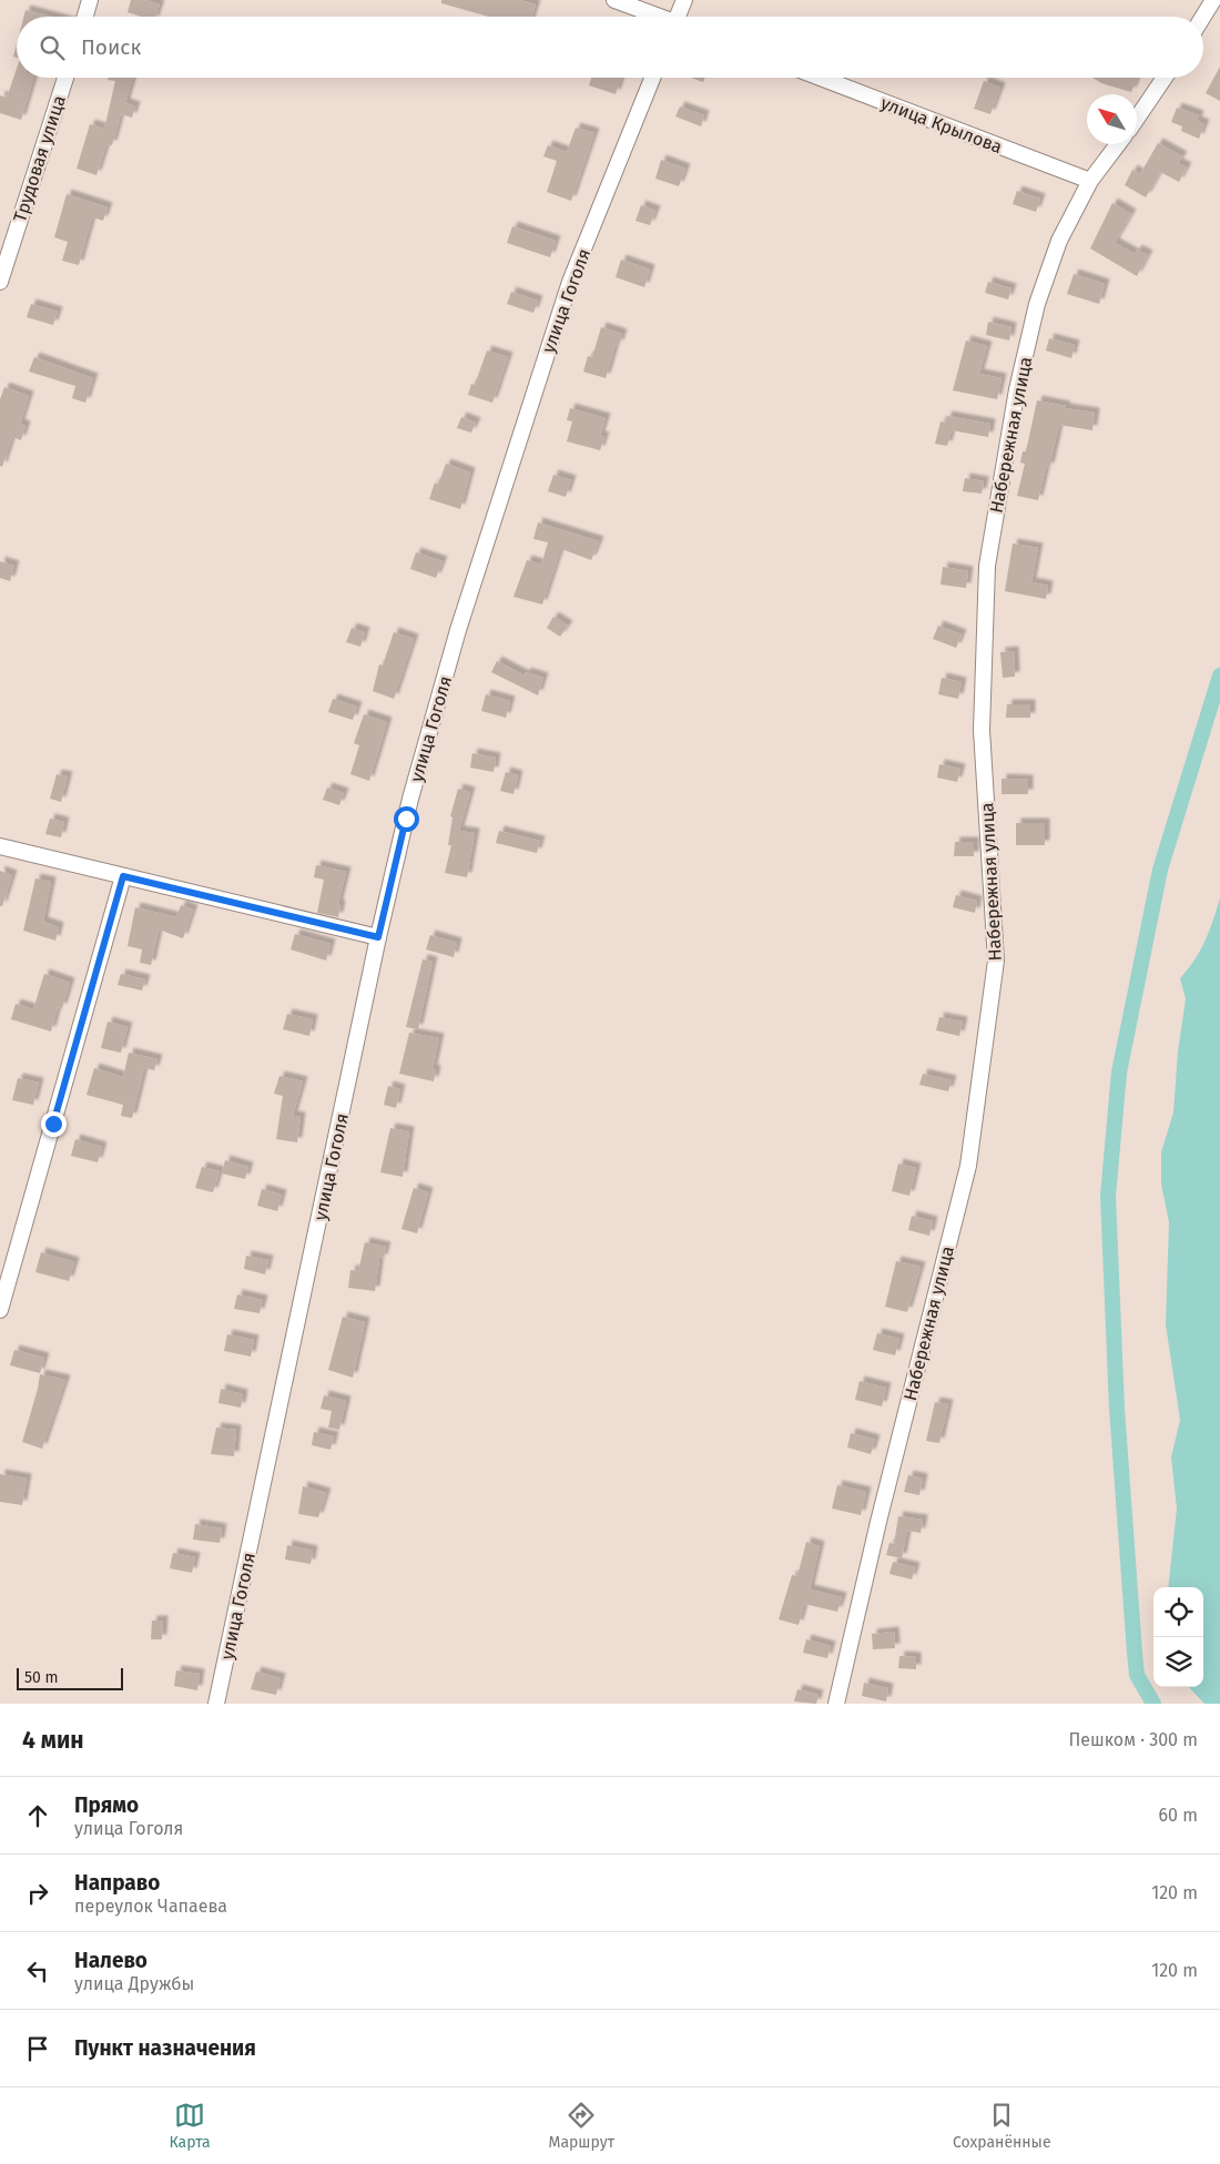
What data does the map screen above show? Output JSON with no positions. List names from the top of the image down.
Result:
{
  "streets": {
    "street": [
      "улица Крылова",
      "Трудовая улица",
      "улица Гоголя",
      "Набережная улица"
    ]
  },
  "crossings": [
    ["улица Крылова", "Набережная улица"]
  ],
  "scale_bar": "50 m",
  "north": "top left",
  "page": {
    "search": "Поиск",
    "scale": "50 m",
    "heading": ["4 мин", "Пешком · 300 m"],
    "list": [
      ["Прямо", "улица Гоголя", "60 m"],
      ["Направо", "переулок Чапаева", "120 m"],
      ["Налево", "улица Дружбы", "120 m"],
      "Пункт назначения"
    ],
    "nav": ["Карта", "Маршрут", "Сохранённые"]
  }
}
